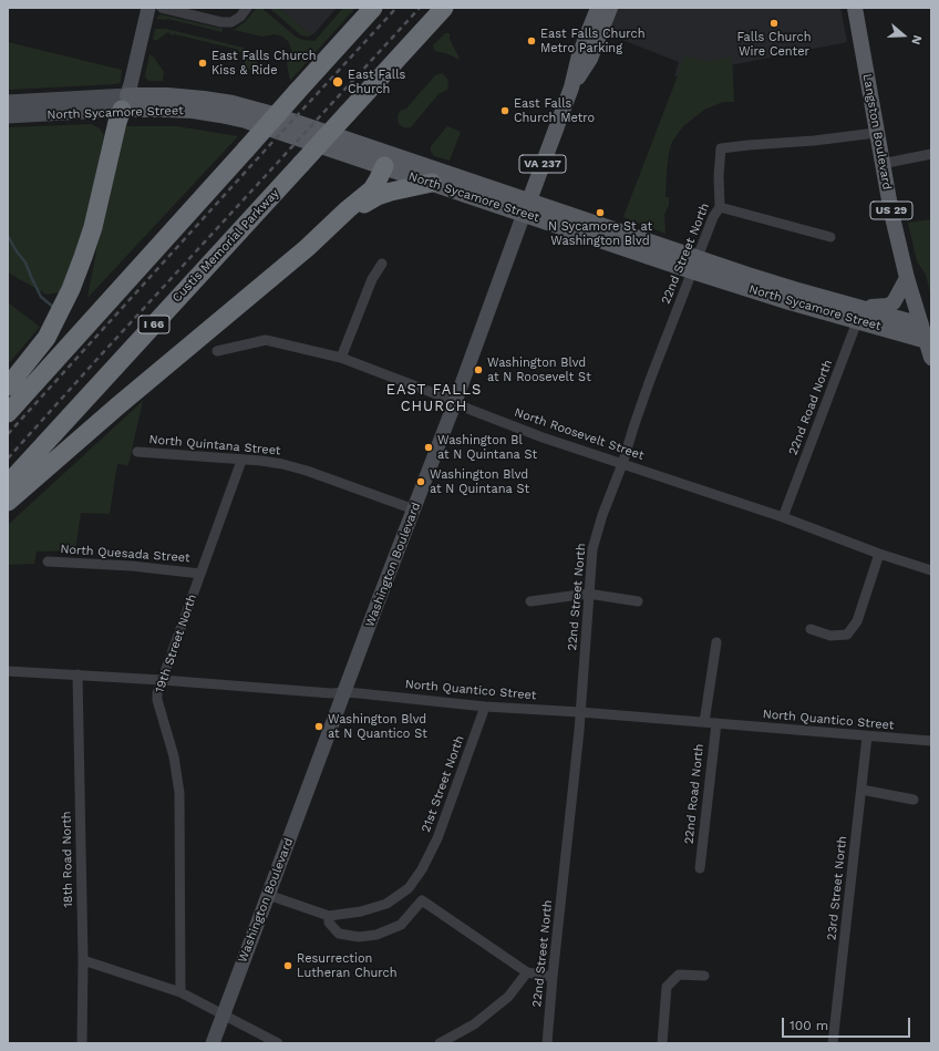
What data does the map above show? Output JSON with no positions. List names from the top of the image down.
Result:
{
  "streets": {
    "highway": ["Custis Memorial Parkway", "I 66"],
    "main road": [
      "North Sycamore Street",
      "Langston Boulevard",
      "VA 237",
      "US 29",
      "Washington Boulevard"
    ],
    "street": [
      "22nd Street North",
      "22nd Road North",
      "North Roosevelt Street",
      "North Quintana Street",
      "North Quesada Street",
      "19th Street North",
      "North Quantico Street",
      "21st Street North",
      "18th Road North",
      "23rd Street North"
    ]
  },
  "crossings": [
    ["North Sycamore Street", "Langston Boulevard"],
    ["North Sycamore Street", "22nd Street North"],
    ["North Sycamore Street", "22nd Road North"],
    ["North Sycamore Street", "Washington Boulevard"],
    ["Langston Boulevard", "22nd Street North"],
    ["22nd Street North", "North Roosevelt Street"],
    ["22nd Street North", "North Quantico Street"],
    ["22nd Road North", "North Roosevelt Street"],
    ["22nd Road North", "North Quantico Street"],
    ["North Roosevelt Street", "Washington Boulevard"],
    ["North Quintana Street", "Washington Boulevard"],
    ["North Quintana Street", "19th Street North"],
    ["North Quesada Street", "19th Street North"],
    ["Washington Boulevard", "North Quantico Street"],
    ["19th Street North", "North Quantico Street"],
    ["North Quantico Street", "21st Street North"],
    ["North Quantico Street", "18th Road North"],
    ["North Quantico Street", "23rd Street North"]
  ],
  "districts": ["EAST FALLS CHURCH"],
  "places": [
    "Falls Church Wire Center",
    "East Falls Church Metro Parking",
    "East Falls Church Kiss & Ride",
    "East Falls Church",
    "East Falls Church Metro",
    "N Sycamore St at Washington Blvd",
    "Washington Blvd at N Roosevelt St",
    "Washington Bl at N Quintana St",
    "Washington Blvd at N Quintana St",
    "Washington Blvd at N Quantico St",
    "Resurrection Lutheran Church"
  ],
  "scale_bar": "100 m",
  "north": "right"
}
